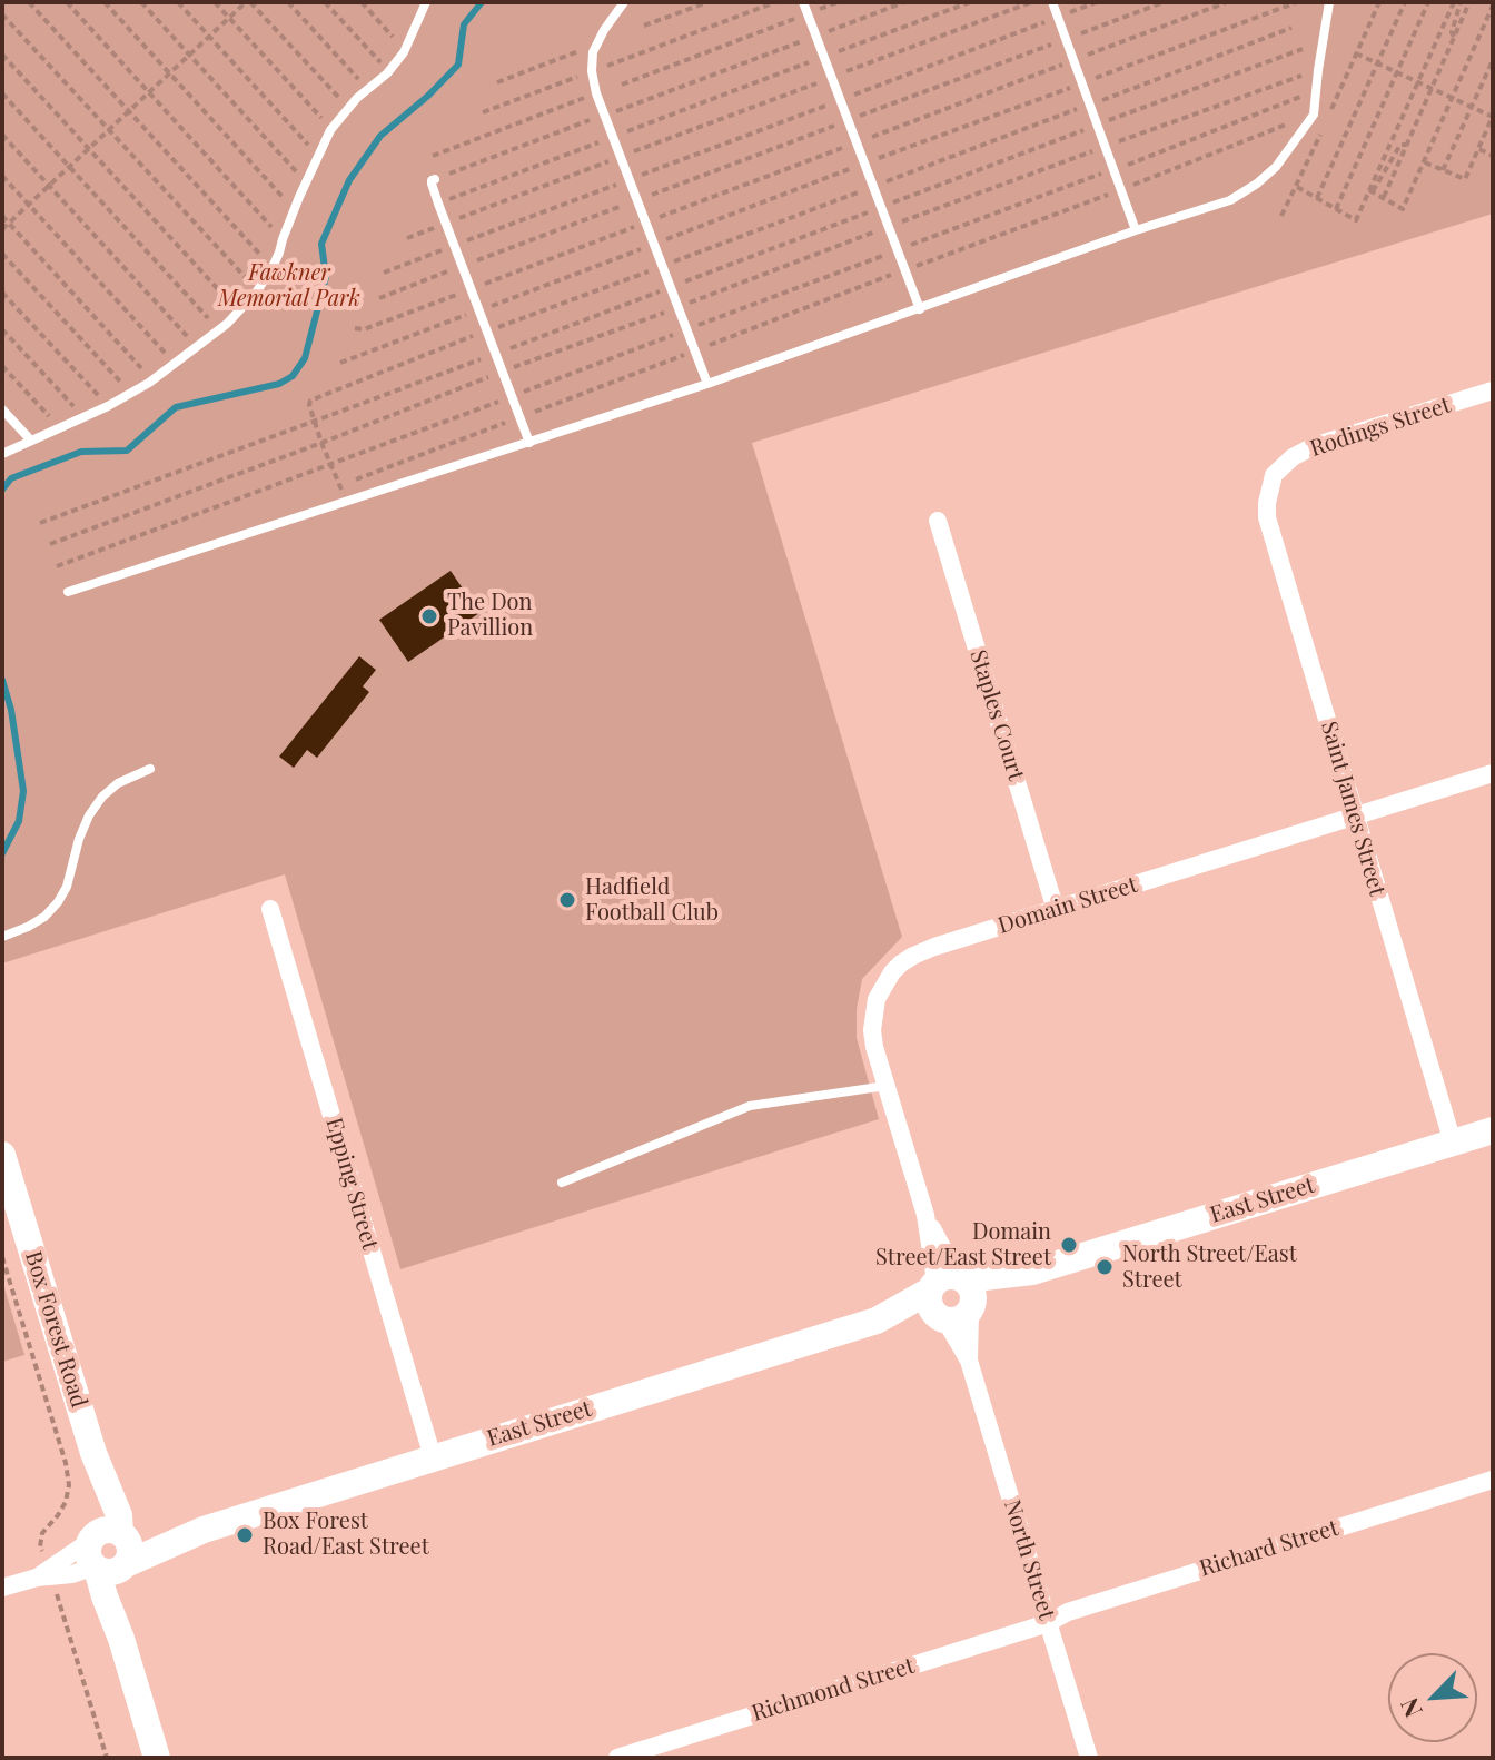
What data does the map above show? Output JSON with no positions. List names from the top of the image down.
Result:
{
  "streets": {
    "street": [
      "Rodings Street",
      "Staples Court",
      "Saint James Street",
      "Domain Street",
      "Epping Street",
      "East Street",
      "Box Forest Road",
      "Richard Street",
      "North Street",
      "Richmond Street"
    ]
  },
  "crossings": [
    ["Rodings Street", "Saint James Street"],
    ["Staples Court", "Domain Street"],
    ["Saint James Street", "Domain Street"],
    ["Saint James Street", "East Street"],
    ["Domain Street", "East Street"],
    ["Domain Street", "North Street"],
    ["Epping Street", "East Street"],
    ["East Street", "Box Forest Road"],
    ["East Street", "North Street"],
    ["Richard Street", "North Street"],
    ["Richard Street", "Richmond Street"],
    ["North Street", "Richmond Street"]
  ],
  "parks": ["Fawkner Memorial Park"],
  "places": [
    "The Don Pavillion",
    "Hadfield Football Club",
    "Domain Street/East Street",
    "North Street/East Street",
    "Box Forest Road/East Street"
  ],
  "north": "bottom left"
}
